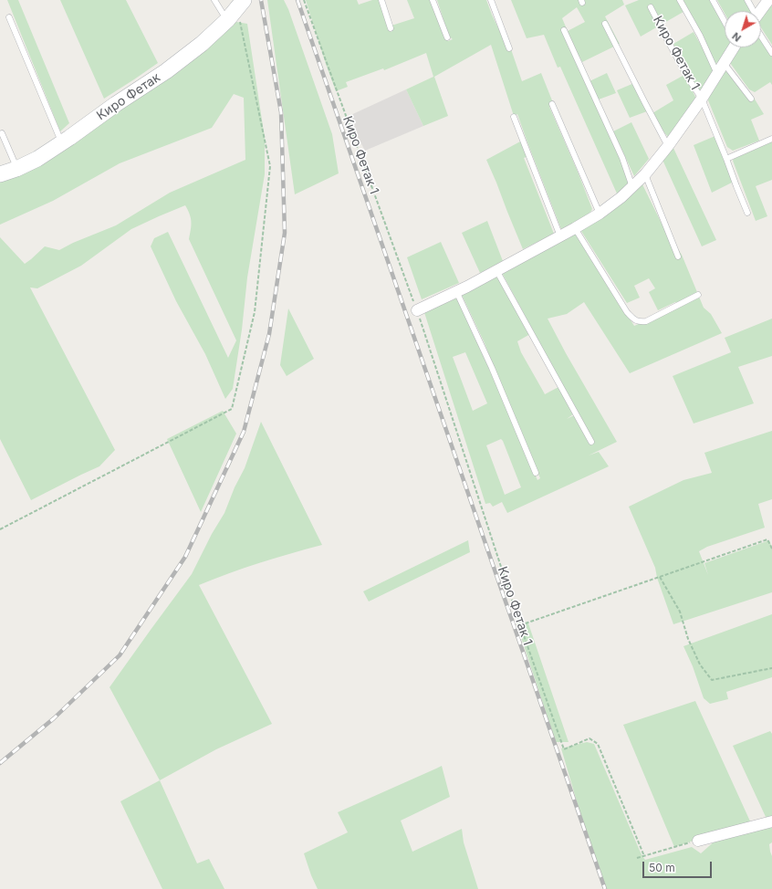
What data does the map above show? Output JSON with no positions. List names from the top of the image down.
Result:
{
  "streets": {
    "main road": ["Киро Фетак"],
    "street": ["Киро Фетак 1"]
  },
  "scale_bar": "50 m",
  "north": "bottom left"
}
